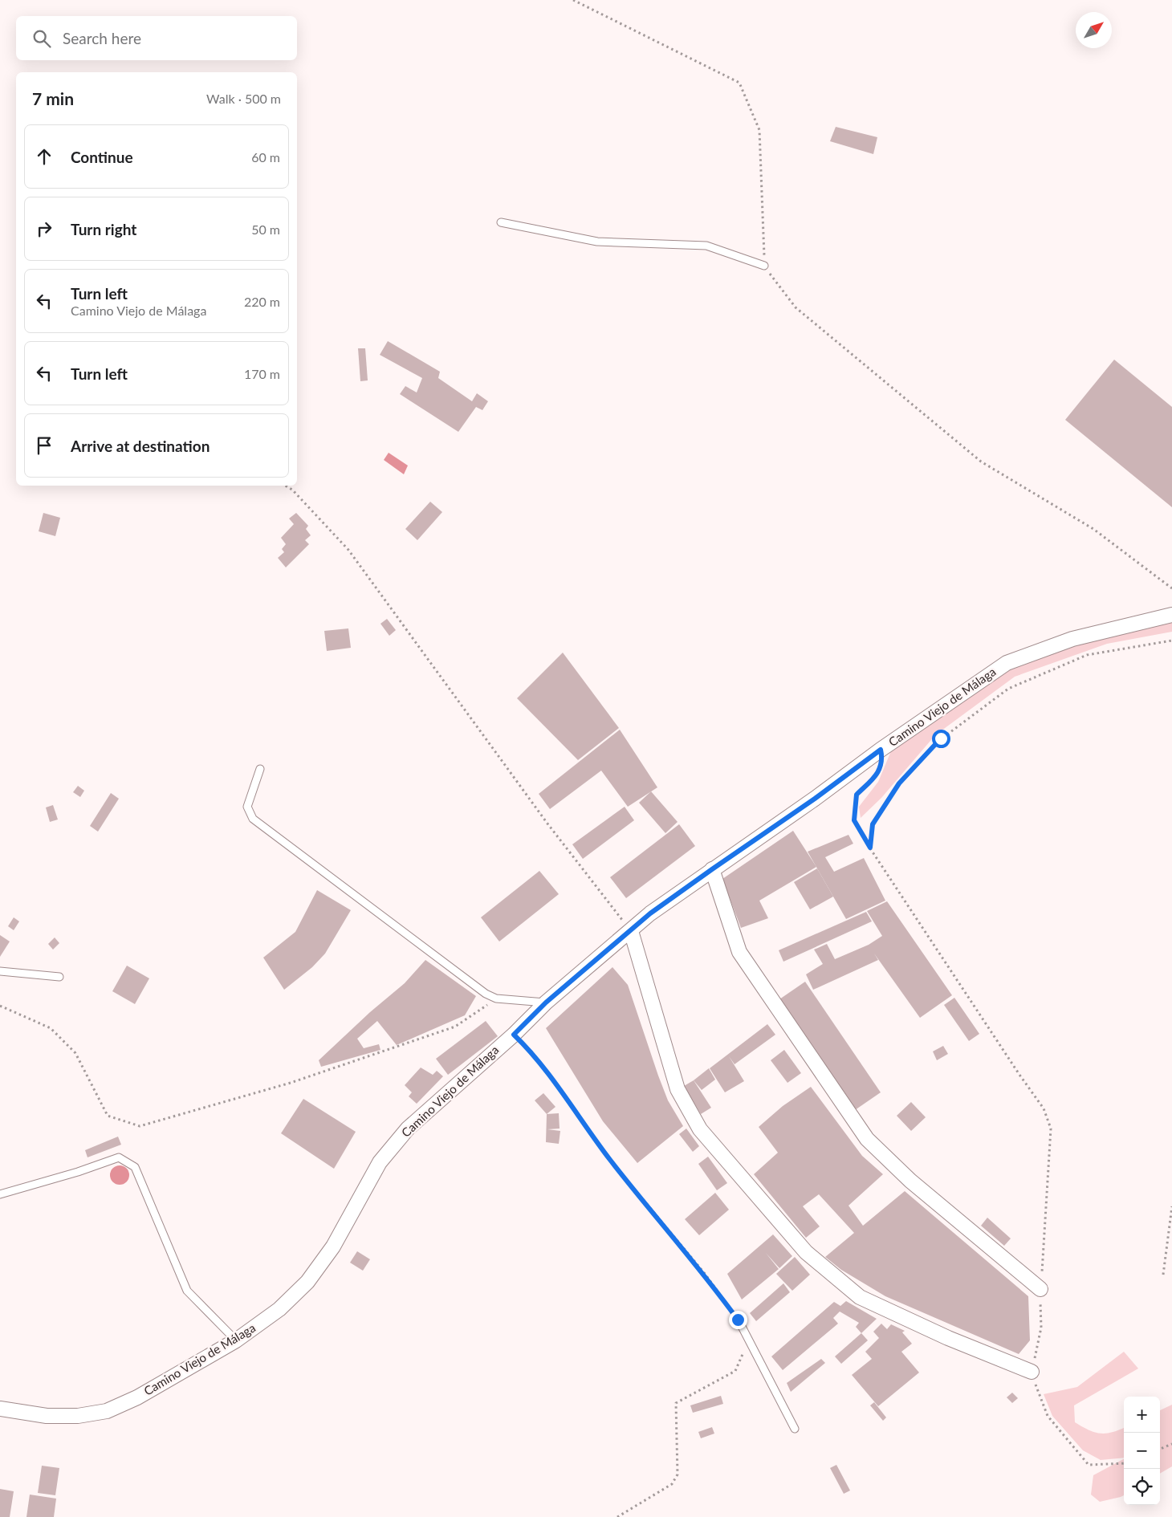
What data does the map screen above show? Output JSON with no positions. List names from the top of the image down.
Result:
{
  "streets": {
    "street": ["Camino Viejo de Málaga"]
  },
  "north": "top right",
  "page": {
    "search": "Search here",
    "heading": ["7 min", "Walk · 500 m"],
    "list": [
      ["Continue", "60 m"],
      ["Turn right", "50 m"],
      ["Turn left", "Camino Viejo de Málaga", "220 m"],
      ["Turn left", "170 m"],
      "Arrive at destination"
    ],
    "map_buttons": ["+", "−"]
  }
}
